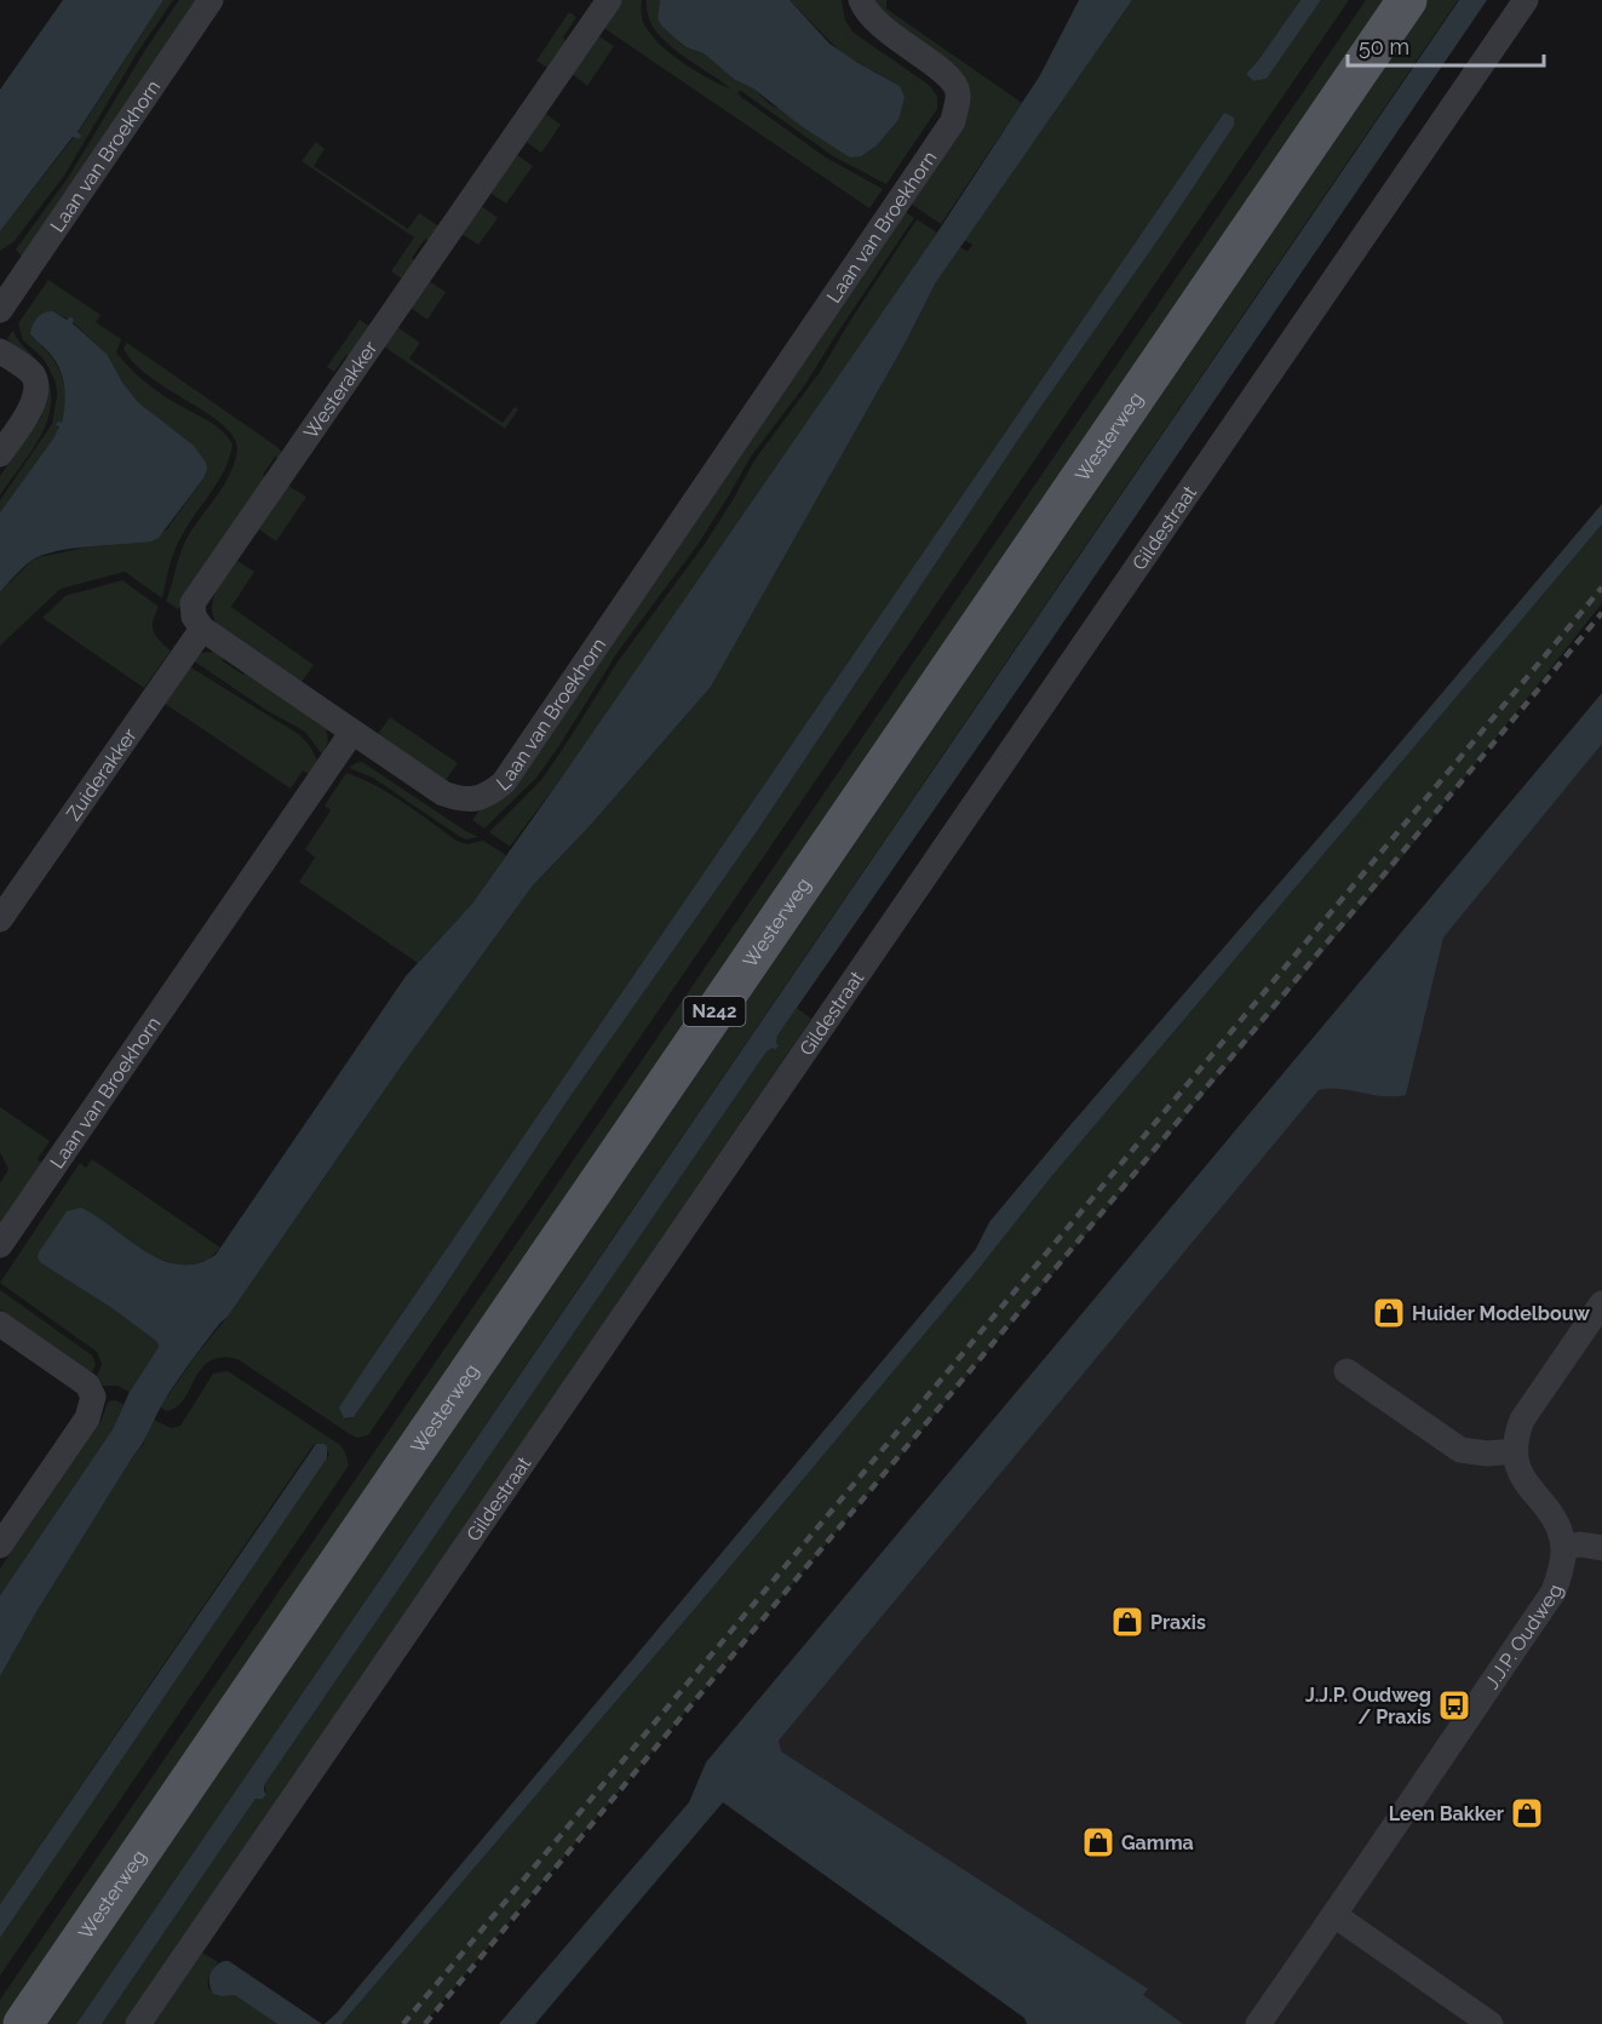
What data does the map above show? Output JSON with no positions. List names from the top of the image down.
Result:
{
  "streets": {
    "main road": ["Westerweg", "N242"],
    "street": [
      "Laan van Broekhorn",
      "Westerakker",
      "Gildestraat",
      "Zuiderakker",
      "J.J.P. Oudweg"
    ]
  },
  "crossings": [
    ["Westerakker", "Zuiderakker"]
  ],
  "places": {
    "shop": [
      "Huider Modelbouw",
      "Praxis",
      "Leen Bakker",
      "Gamma"
    ],
    "bus stop": ["J.J.P. Oudweg / Praxis"]
  },
  "scale_bar": "50 m"
}
